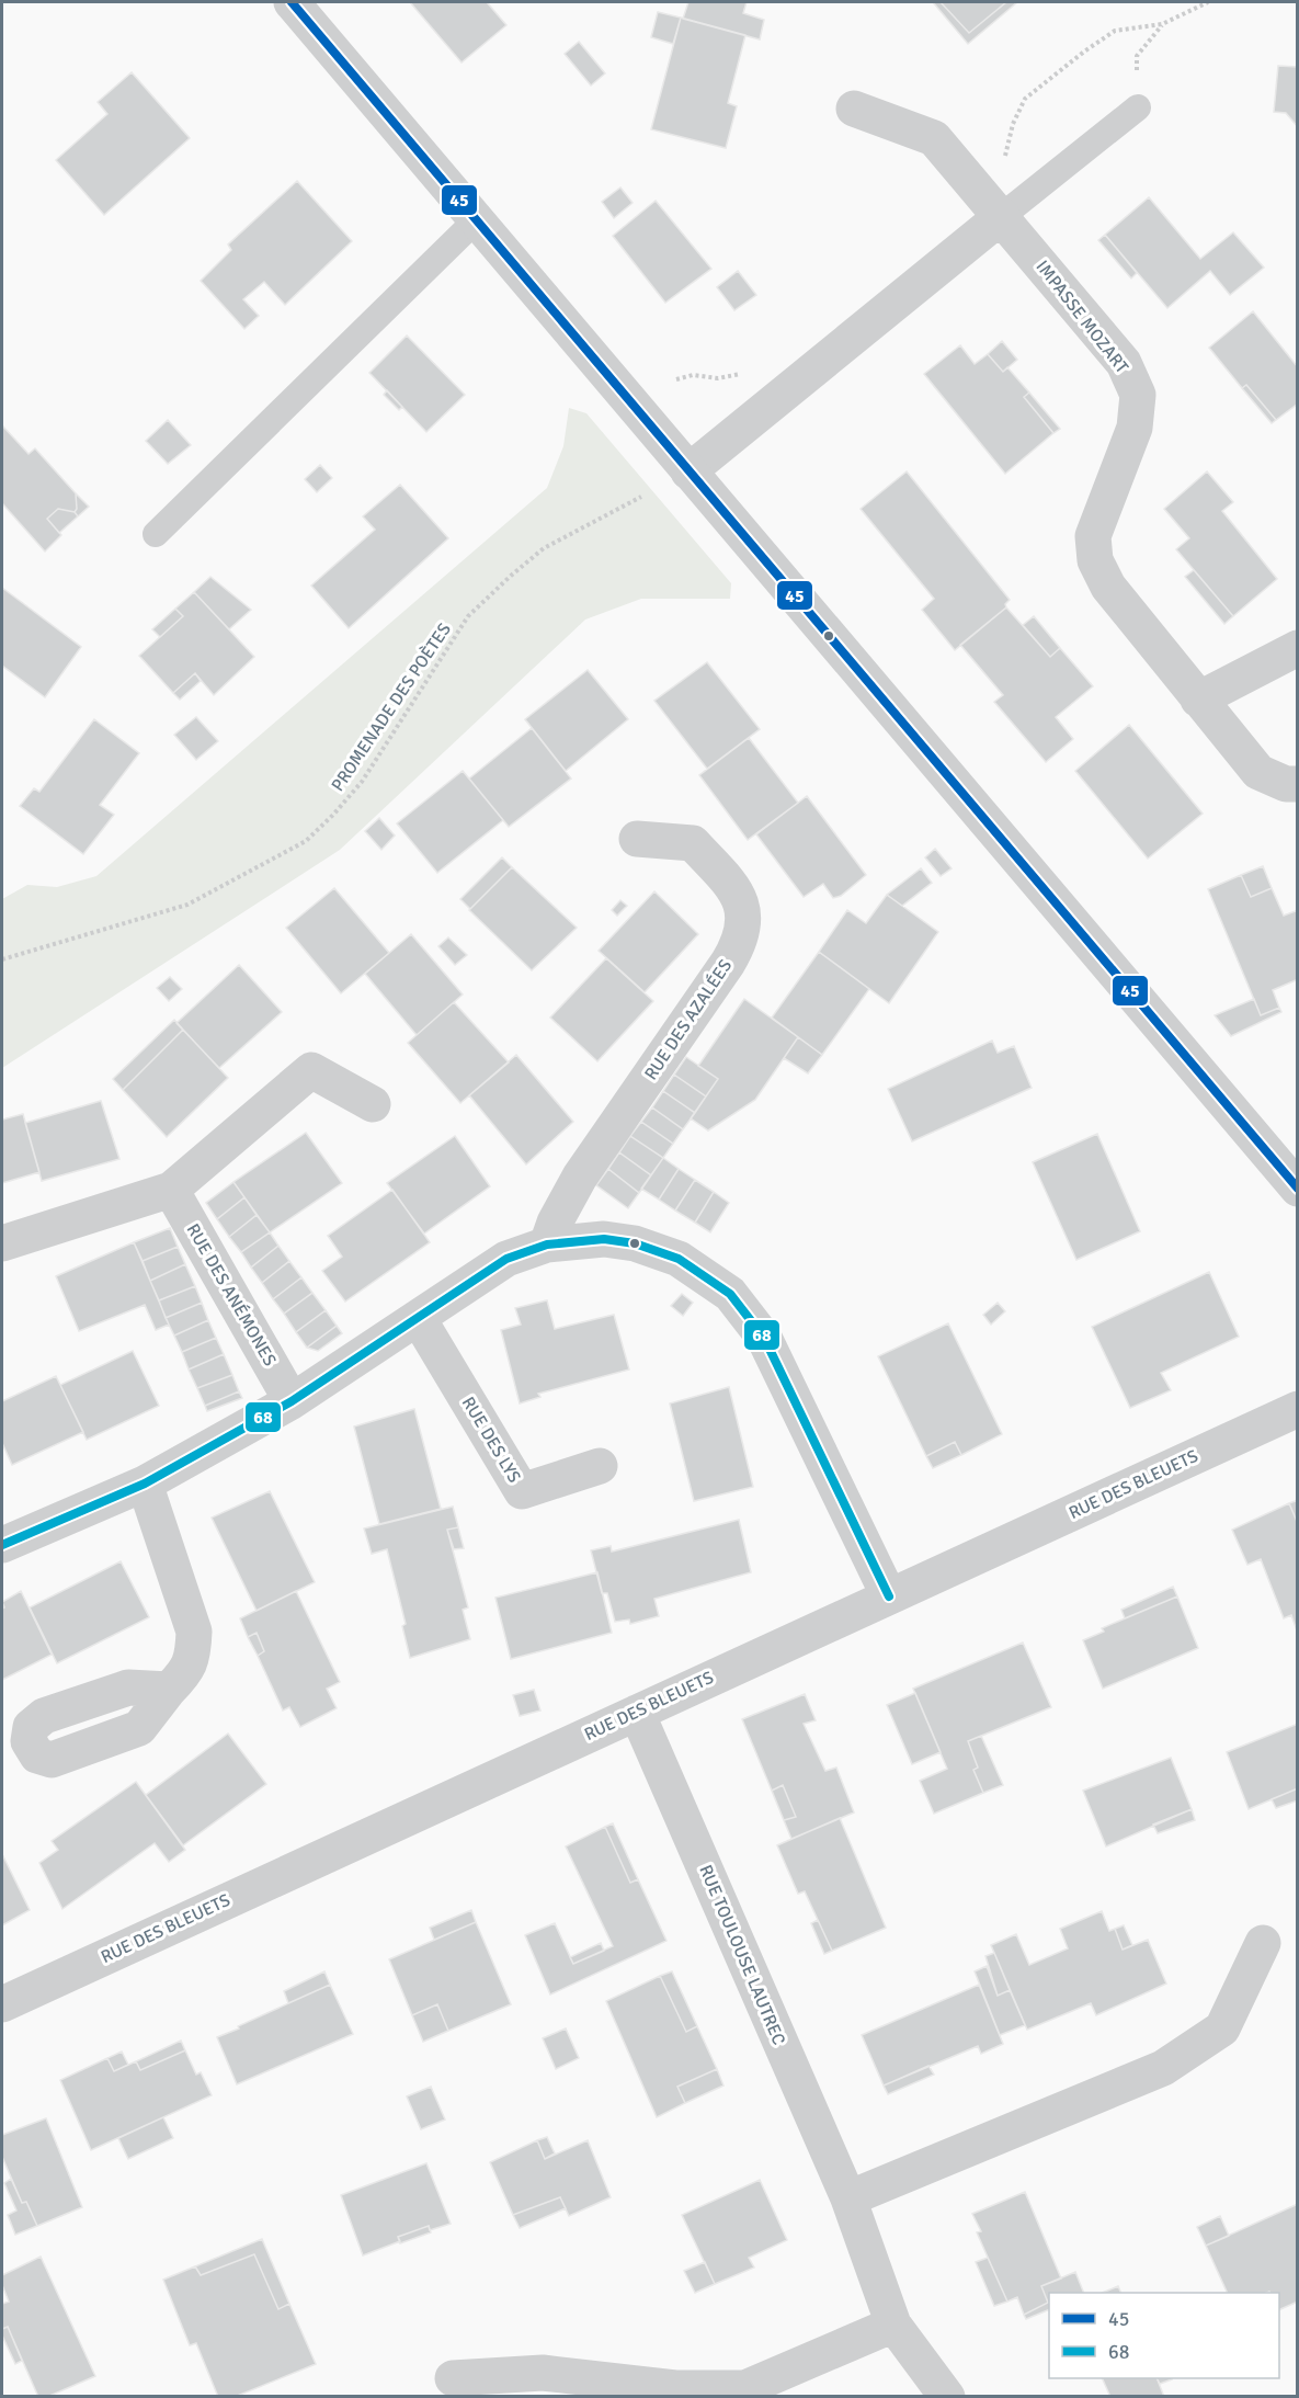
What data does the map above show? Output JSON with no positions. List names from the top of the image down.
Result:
{
  "streets": {
    "street": [
      "IMPASSE MOZART",
      "RUE DES AZALÉES",
      "RUE DES ANÉMONES",
      "RUE DES LYS",
      "RUE DES BLEUETS",
      "RUE TOULOUSE LAUTREC"
    ],
    "path": ["PROMENADE DES POÈTES"]
  },
  "crossings": [
    ["RUE DES BLEUETS", "RUE TOULOUSE LAUTREC"]
  ],
  "lines": ["transit line 45", "transit line 68"],
  "legend": ["45", "68"]
}
